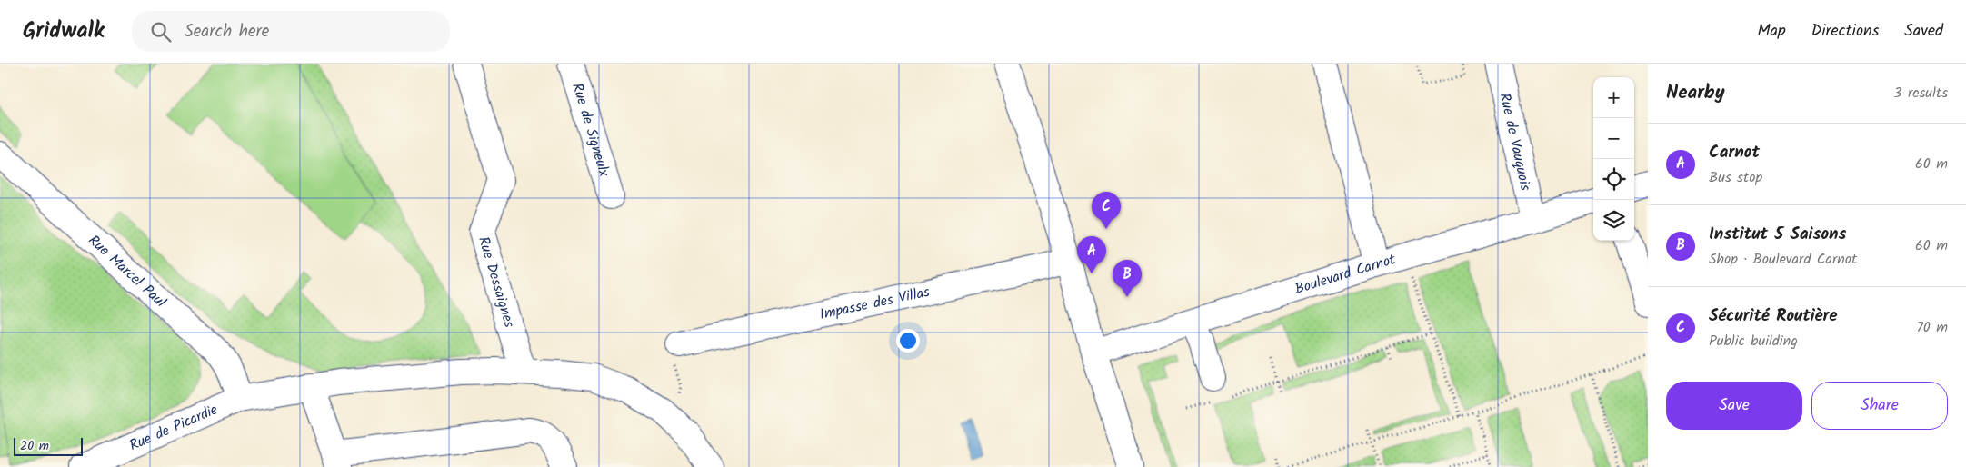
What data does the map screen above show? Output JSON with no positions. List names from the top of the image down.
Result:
{
  "streets": {
    "street": [
      "Rue de Signeulx",
      "Rue de Vauquois",
      "Rue Marcel Paul",
      "Boulevard Carnot",
      "Rue Dessaignes",
      "Impasse des Villas",
      "Rue de Picardie"
    ]
  },
  "crossings": [
    ["Rue de Vauquois", "Boulevard Carnot"],
    ["Rue Marcel Paul", "Rue de Picardie"]
  ],
  "scale_bar": "20 m",
  "page": {
    "header": "Gridwalk",
    "search": "Search here",
    "nav": ["Map", "Directions", "Saved"],
    "heading": ["Nearby", "3 results"],
    "map_buttons": ["+", "−"],
    "list": [
      {
        "mark": "A",
        "name": "Carnot",
        "note": "Bus stop",
        "value": "60 m"
      },
      {
        "mark": "B",
        "name": "Institut 5 Saisons",
        "note": "Shop · Boulevard Carnot",
        "value": "60 m"
      },
      {
        "mark": "C",
        "name": "Sécurité Routière",
        "note": "Public building",
        "value": "70 m"
      }
    ],
    "pins": ["C", "A", "B"],
    "buttons": ["Save", "Share"],
    "scale": "20 m"
  }
}
